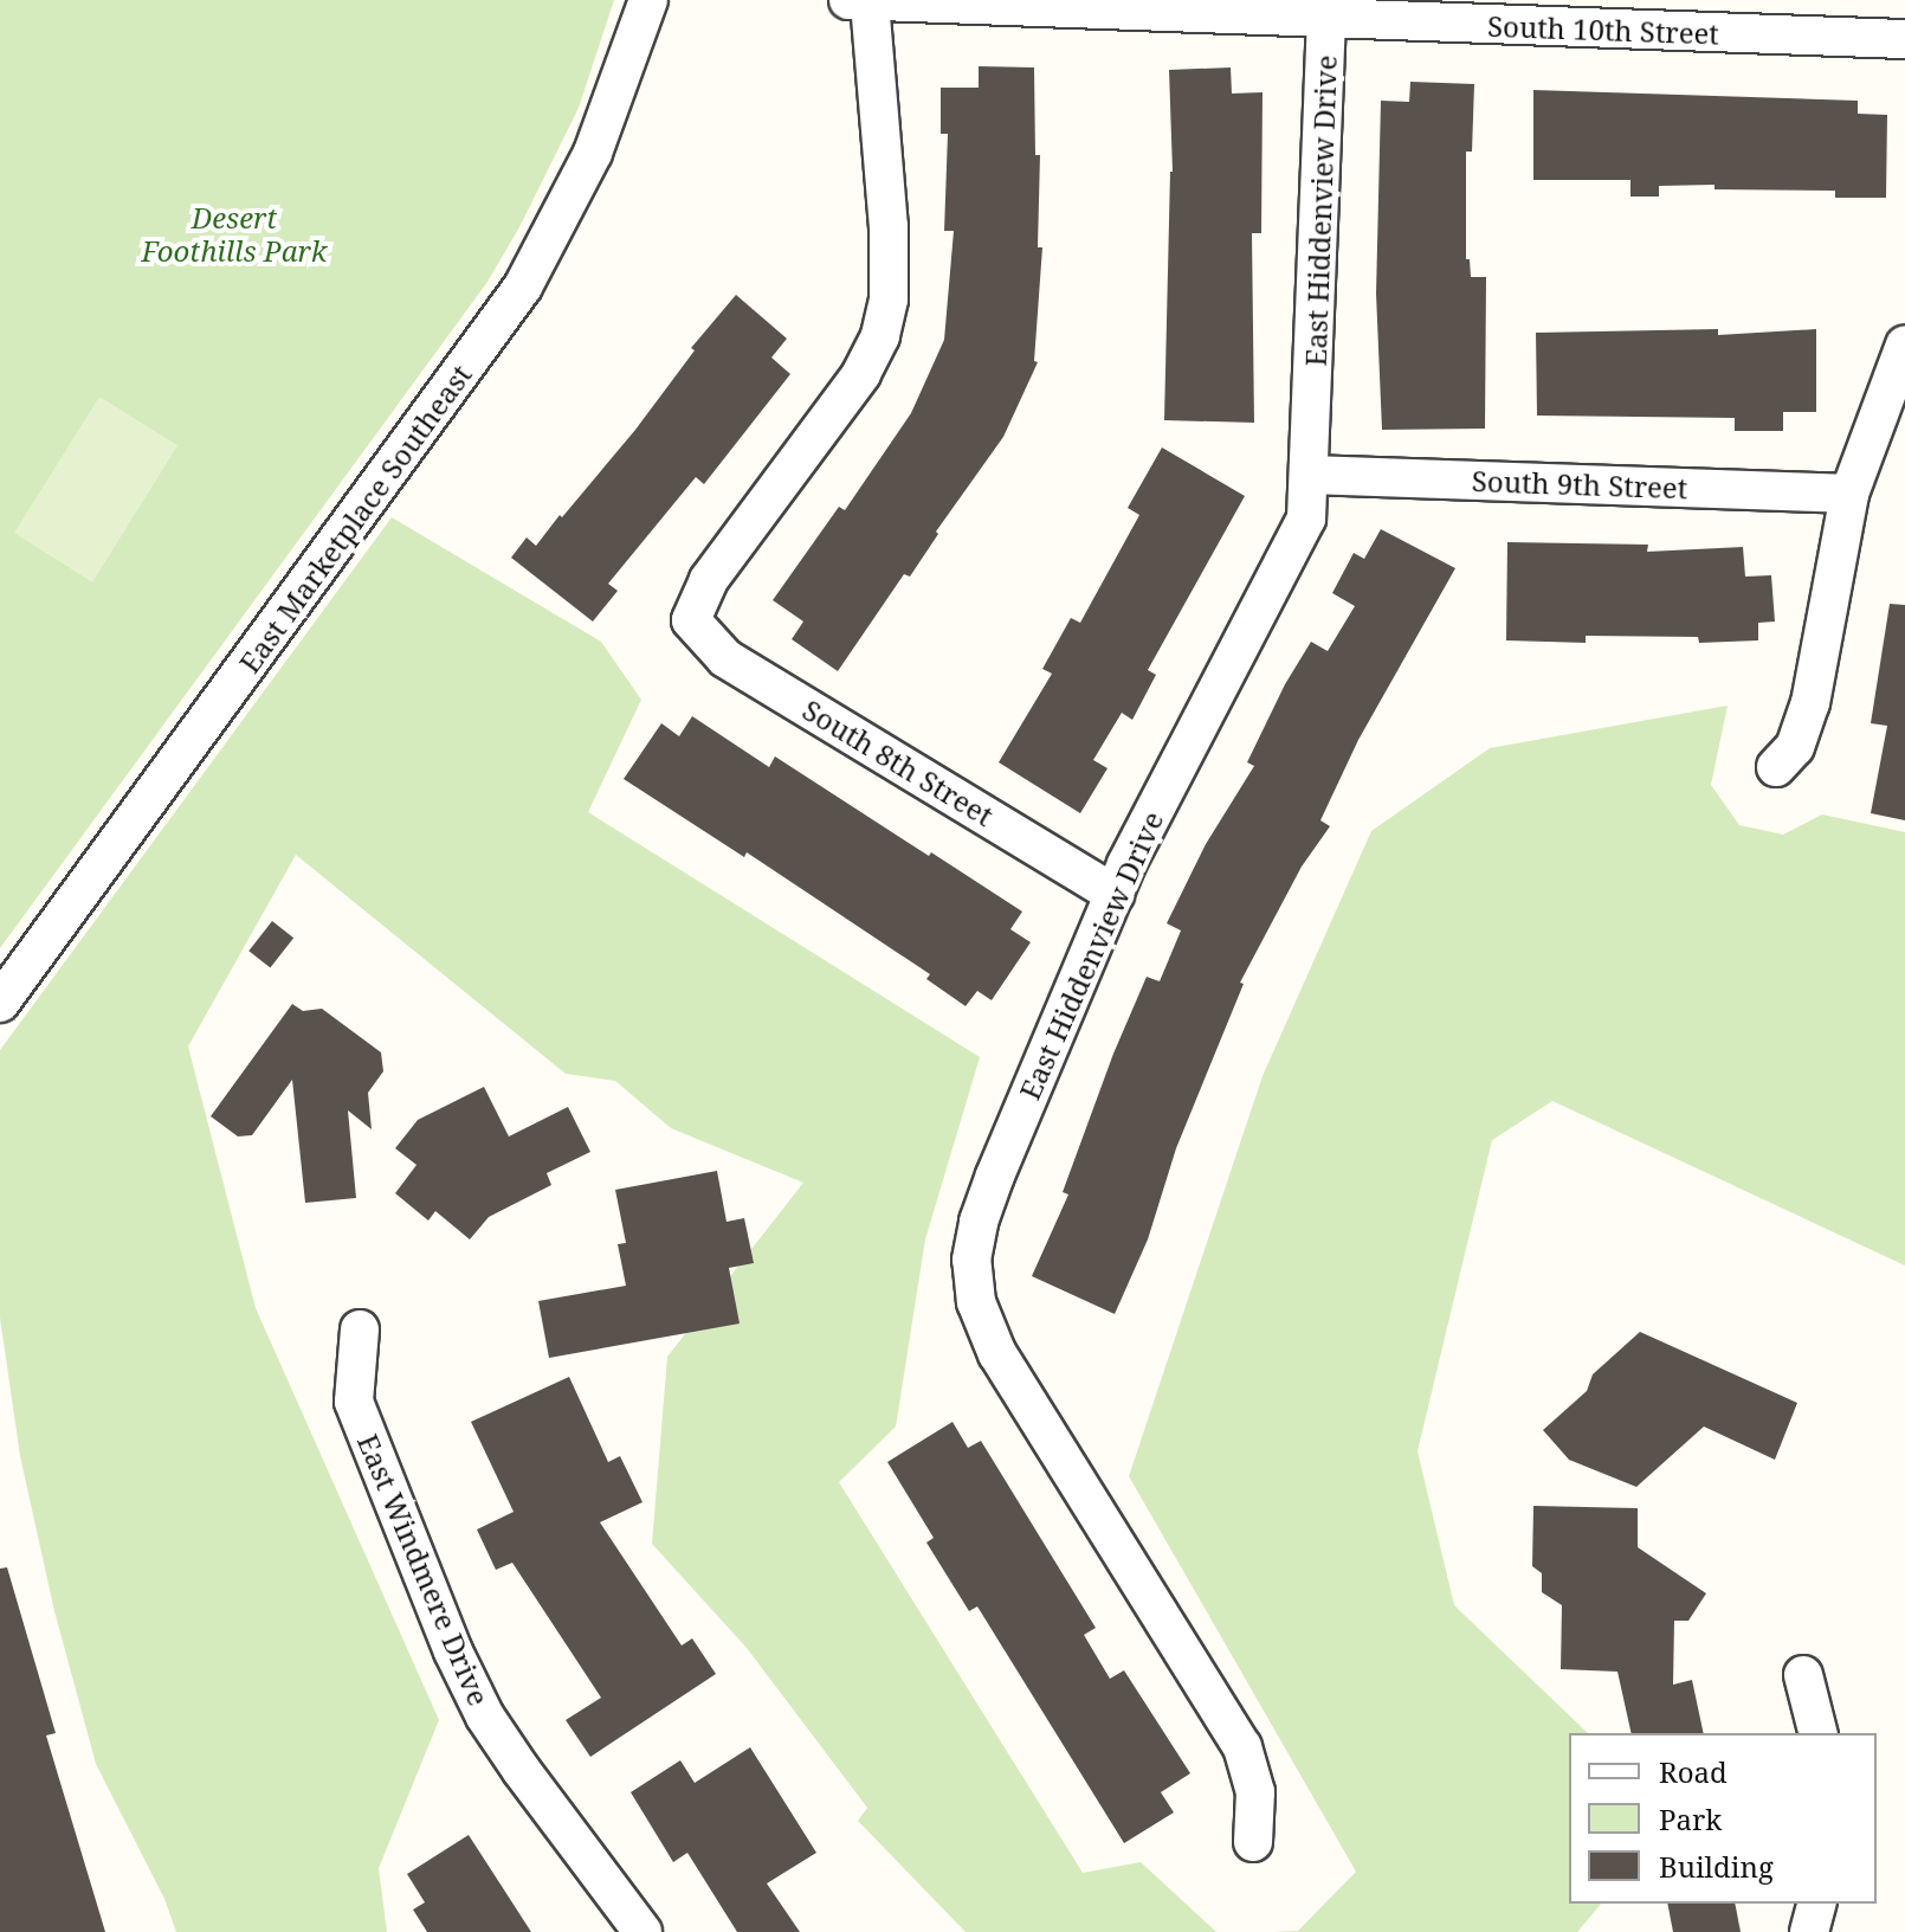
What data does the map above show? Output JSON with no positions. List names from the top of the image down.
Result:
{
  "streets": {
    "street": [
      "South 10th Street",
      "East Hiddenview Drive",
      "South 9th Street",
      "East Marketplace Southeast",
      "South 8th Street",
      "East Windmere Drive"
    ]
  },
  "crossings": [
    ["South 10th Street", "East Hiddenview Drive"],
    ["South 10th Street", "South 8th Street"],
    ["East Hiddenview Drive", "South 9th Street"],
    ["East Hiddenview Drive", "South 8th Street"]
  ],
  "parks": ["Desert Foothills Park"],
  "legend": ["Road", "Park", "Building"]
}
